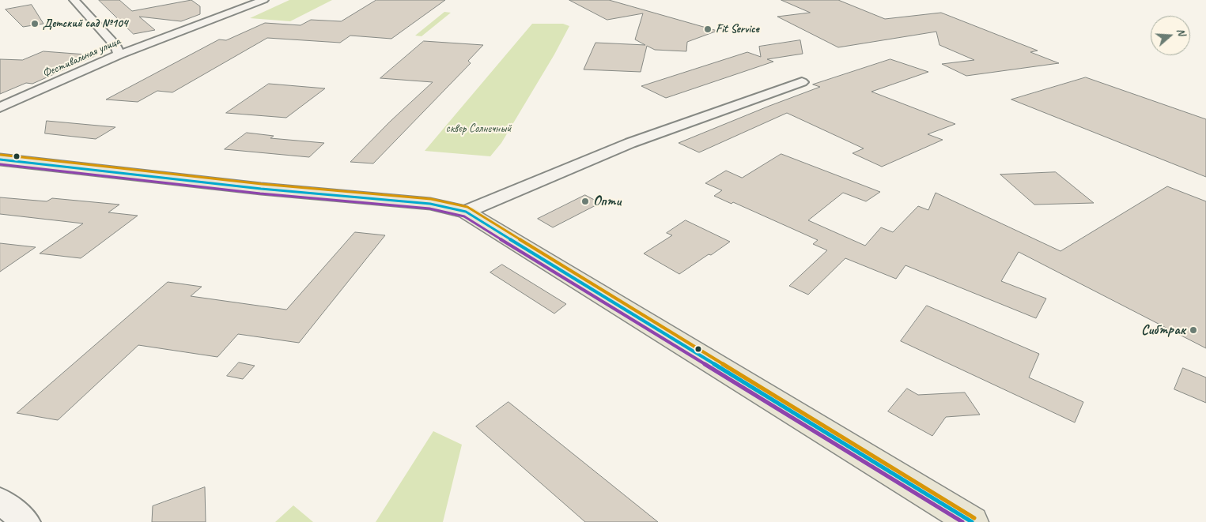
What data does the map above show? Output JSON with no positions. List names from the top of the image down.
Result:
{
  "streets": {
    "street": ["Фестивальная улица"]
  },
  "parks": ["сквер Солнечный"],
  "places": [
    "Детский сад №104",
    "Fit Service",
    "Опти",
    "Сибтрак"
  ],
  "north": "right"
}
